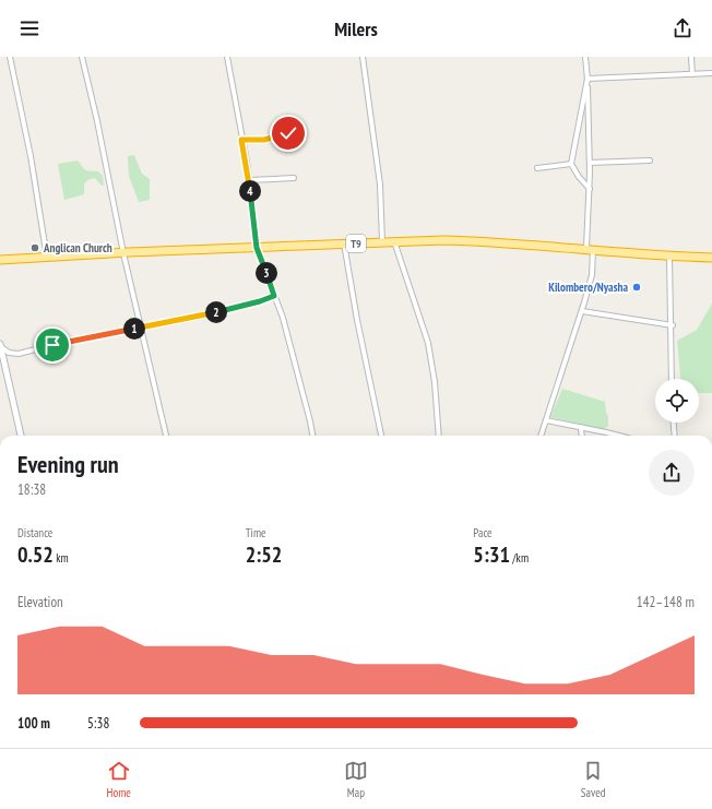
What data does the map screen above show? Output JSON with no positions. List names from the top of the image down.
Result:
{
  "streets": {
    "highway": ["T9"]
  },
  "places": ["Anglican Church", "Kilombero/Nyasha"],
  "page": {
    "header": "Milers",
    "pins": [
      "4",
      "3",
      "2",
      "1"
    ],
    "heading": ["Evening run", "18:38"],
    "stats": [
      ["Distance", "0.52 km"],
      ["Time", "2:52"],
      ["Pace", "5:31 /km"]
    ],
    "chart": ["Elevation", "142–148 m"],
    "list": [
      {
        "name": "100 m",
        "note": "5:38"
      }
    ],
    "tabs": ["Home", "Map", "Saved"]
  }
}
